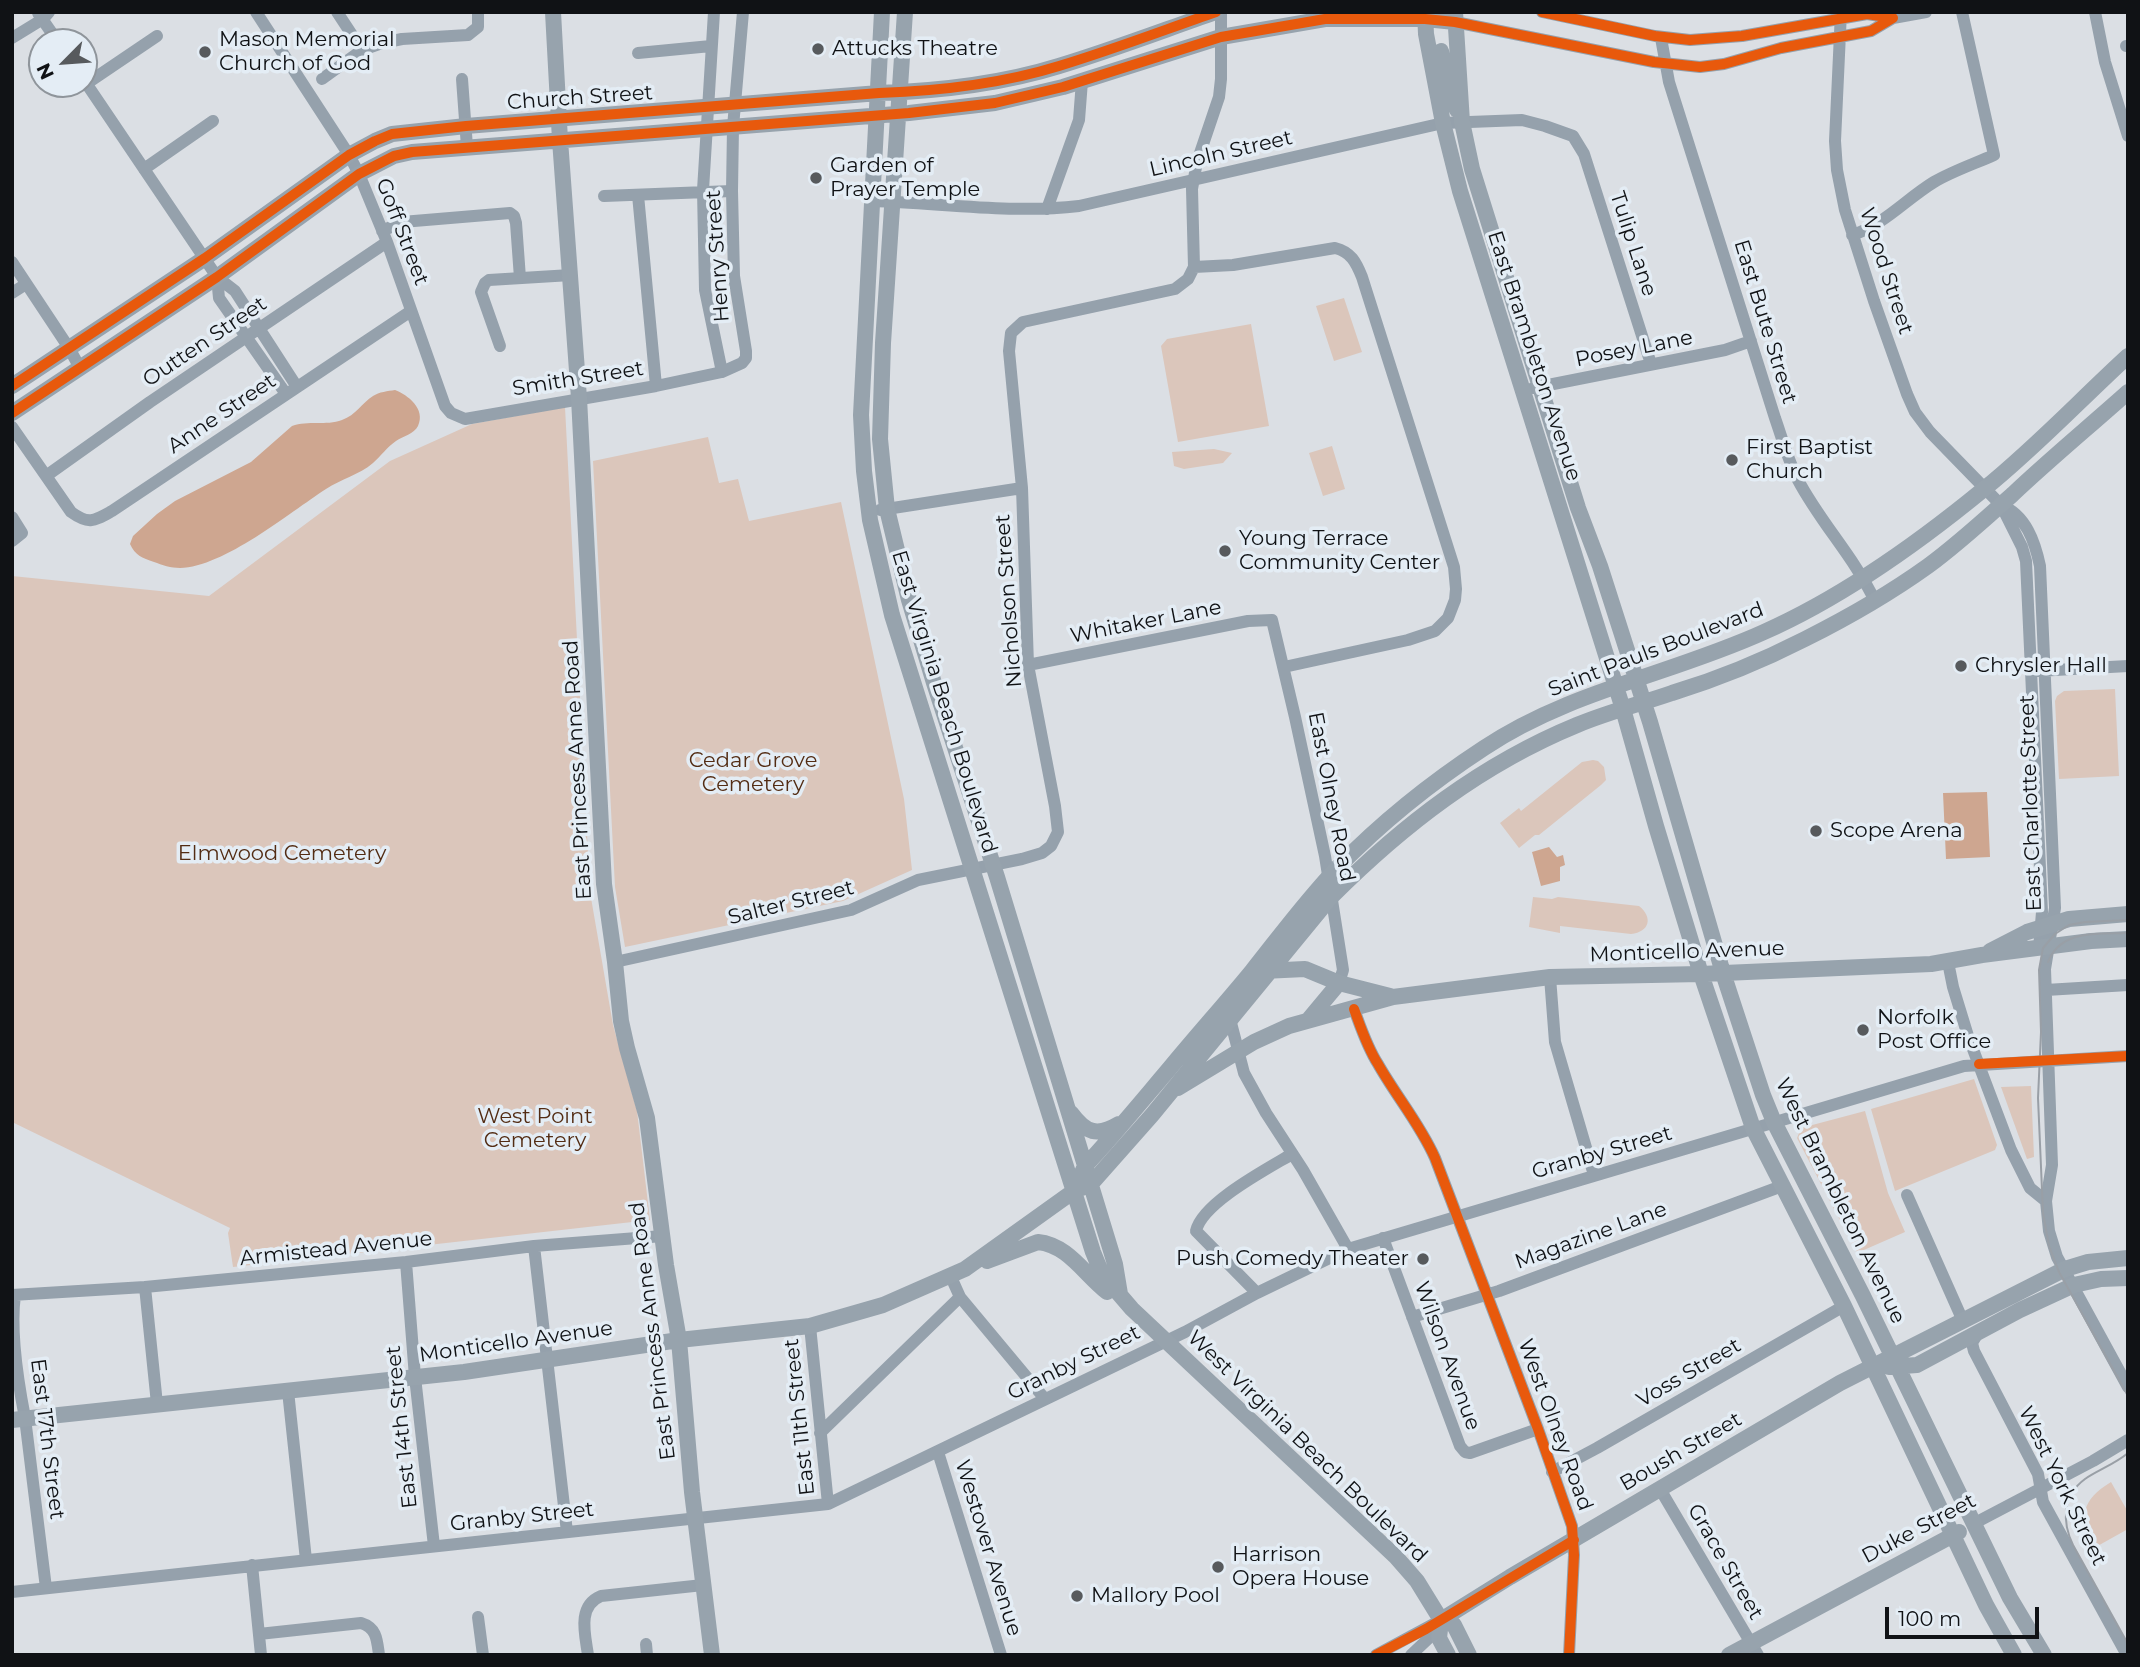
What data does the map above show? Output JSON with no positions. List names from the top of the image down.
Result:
{
  "streets": {
    "main road": [
      "Church Street",
      "East Brambleton Avenue",
      "Saint Pauls Boulevard",
      "East Virginia Beach Boulevard",
      "East Princess Anne Road",
      "Monticello Avenue",
      "West Brambleton Avenue",
      "West Virginia Beach Boulevard",
      "Boush Street",
      "Duke Street"
    ],
    "street": [
      "Lincoln Street",
      "Goff Street",
      "Tulip Lane",
      "Henry Street",
      "Wood Street",
      "East Bute Street",
      "Outten Street",
      "Posey Lane",
      "Smith Street",
      "Anne Street",
      "Nicholson Street",
      "Whitaker Lane",
      "East Olney Road",
      "East Charlotte Street",
      "Salter Street",
      "Granby Street",
      "Magazine Lane",
      "Armistead Avenue",
      "Wilson Avenue",
      "Voss Street",
      "East 11th Street",
      "West Olney Road",
      "East 14th Street",
      "East 17th Street",
      "West York Street",
      "Westover Avenue",
      "Grace Street"
    ]
  },
  "crossings": [
    ["Church Street", "Goff Street"],
    ["Church Street", "Henry Street"],
    ["Church Street", "Wood Street"],
    ["Church Street", "East Bute Street"],
    ["Church Street", "East Brambleton Avenue"],
    ["Church Street", "East Virginia Beach Boulevard"],
    ["Church Street", "East Princess Anne Road"],
    ["Lincoln Street", "Tulip Lane"],
    ["Lincoln Street", "East Brambleton Avenue"],
    ["Lincoln Street", "East Virginia Beach Boulevard"],
    ["Goff Street", "Outten Street"],
    ["Goff Street", "Smith Street"],
    ["Goff Street", "Anne Street"],
    ["Tulip Lane", "Posey Lane"],
    ["Henry Street", "Smith Street"],
    ["Wood Street", "Saint Pauls Boulevard"],
    ["Wood Street", "East Charlotte Street"],
    ["East Bute Street", "Posey Lane"],
    ["East Bute Street", "Saint Pauls Boulevard"],
    ["Outten Street", "Anne Street"],
    ["Posey Lane", "East Brambleton Avenue"],
    ["East Brambleton Avenue", "Saint Pauls Boulevard"],
    ["East Brambleton Avenue", "West Brambleton Avenue"],
    ["Smith Street", "East Princess Anne Road"],
    ["Nicholson Street", "Whitaker Lane"],
    ["Nicholson Street", "Salter Street"],
    ["Whitaker Lane", "East Olney Road"],
    ["Saint Pauls Boulevard", "East Olney Road"],
    ["Saint Pauls Boulevard", "East Charlotte Street"],
    ["Saint Pauls Boulevard", "Monticello Avenue"],
    ["Saint Pauls Boulevard", "West Brambleton Avenue"],
    ["East Virginia Beach Boulevard", "Salter Street"],
    ["East Virginia Beach Boulevard", "Monticello Avenue"],
    ["East Virginia Beach Boulevard", "Granby Street"],
    ["East Virginia Beach Boulevard", "West Virginia Beach Boulevard"],
    ["East Princess Anne Road", "Salter Street"],
    ["East Princess Anne Road", "Monticello Avenue"],
    ["East Princess Anne Road", "Granby Street"],
    ["East Princess Anne Road", "Armistead Avenue"],
    ["East Olney Road", "Monticello Avenue"],
    ["East Charlotte Street", "Monticello Avenue"],
    ["East Charlotte Street", "Granby Street"],
    ["East Charlotte Street", "Boush Street"],
    ["Monticello Avenue", "West Brambleton Avenue"],
    ["Monticello Avenue", "East 11th Street"],
    ["Monticello Avenue", "East 14th Street"],
    ["Monticello Avenue", "East 17th Street"],
    ["Granby Street", "West Brambleton Avenue"],
    ["Granby Street", "Wilson Avenue"],
    ["Granby Street", "East 11th Street"],
    ["Granby Street", "West Olney Road"],
    ["Granby Street", "East 14th Street"],
    ["Granby Street", "East 17th Street"],
    ["Granby Street", "West Virginia Beach Boulevard"],
    ["Granby Street", "Westover Avenue"],
    ["West Brambleton Avenue", "Magazine Lane"],
    ["West Brambleton Avenue", "Voss Street"],
    ["West Brambleton Avenue", "Boush Street"],
    ["West Brambleton Avenue", "Duke Street"],
    ["Magazine Lane", "Wilson Avenue"],
    ["Magazine Lane", "West Olney Road"],
    ["Armistead Avenue", "East 14th Street"],
    ["Armistead Avenue", "East 17th Street"],
    ["Wilson Avenue", "West Olney Road"],
    ["Voss Street", "West Olney Road"],
    ["West Olney Road", "Boush Street"],
    ["West Virginia Beach Boulevard", "Boush Street"],
    ["Boush Street", "West York Street"],
    ["Boush Street", "Grace Street"],
    ["West York Street", "Duke Street"],
    ["Duke Street", "Grace Street"]
  ],
  "parks": ["Cedar Grove Cemetery", "Elmwood Cemetery", "West Point Cemetery"],
  "places": [
    "Attucks Theatre",
    "Mason Memorial Church of God",
    "Garden of Prayer Temple",
    "First Baptist Church",
    "Young Terrace Community Center",
    "Chrysler Hall",
    "Scope Arena",
    "Norfolk Post Office",
    "Push Comedy Theater",
    "Harrison Opera House",
    "Mallory Pool"
  ],
  "scale_bar": "100 m",
  "north": "bottom left"
}
